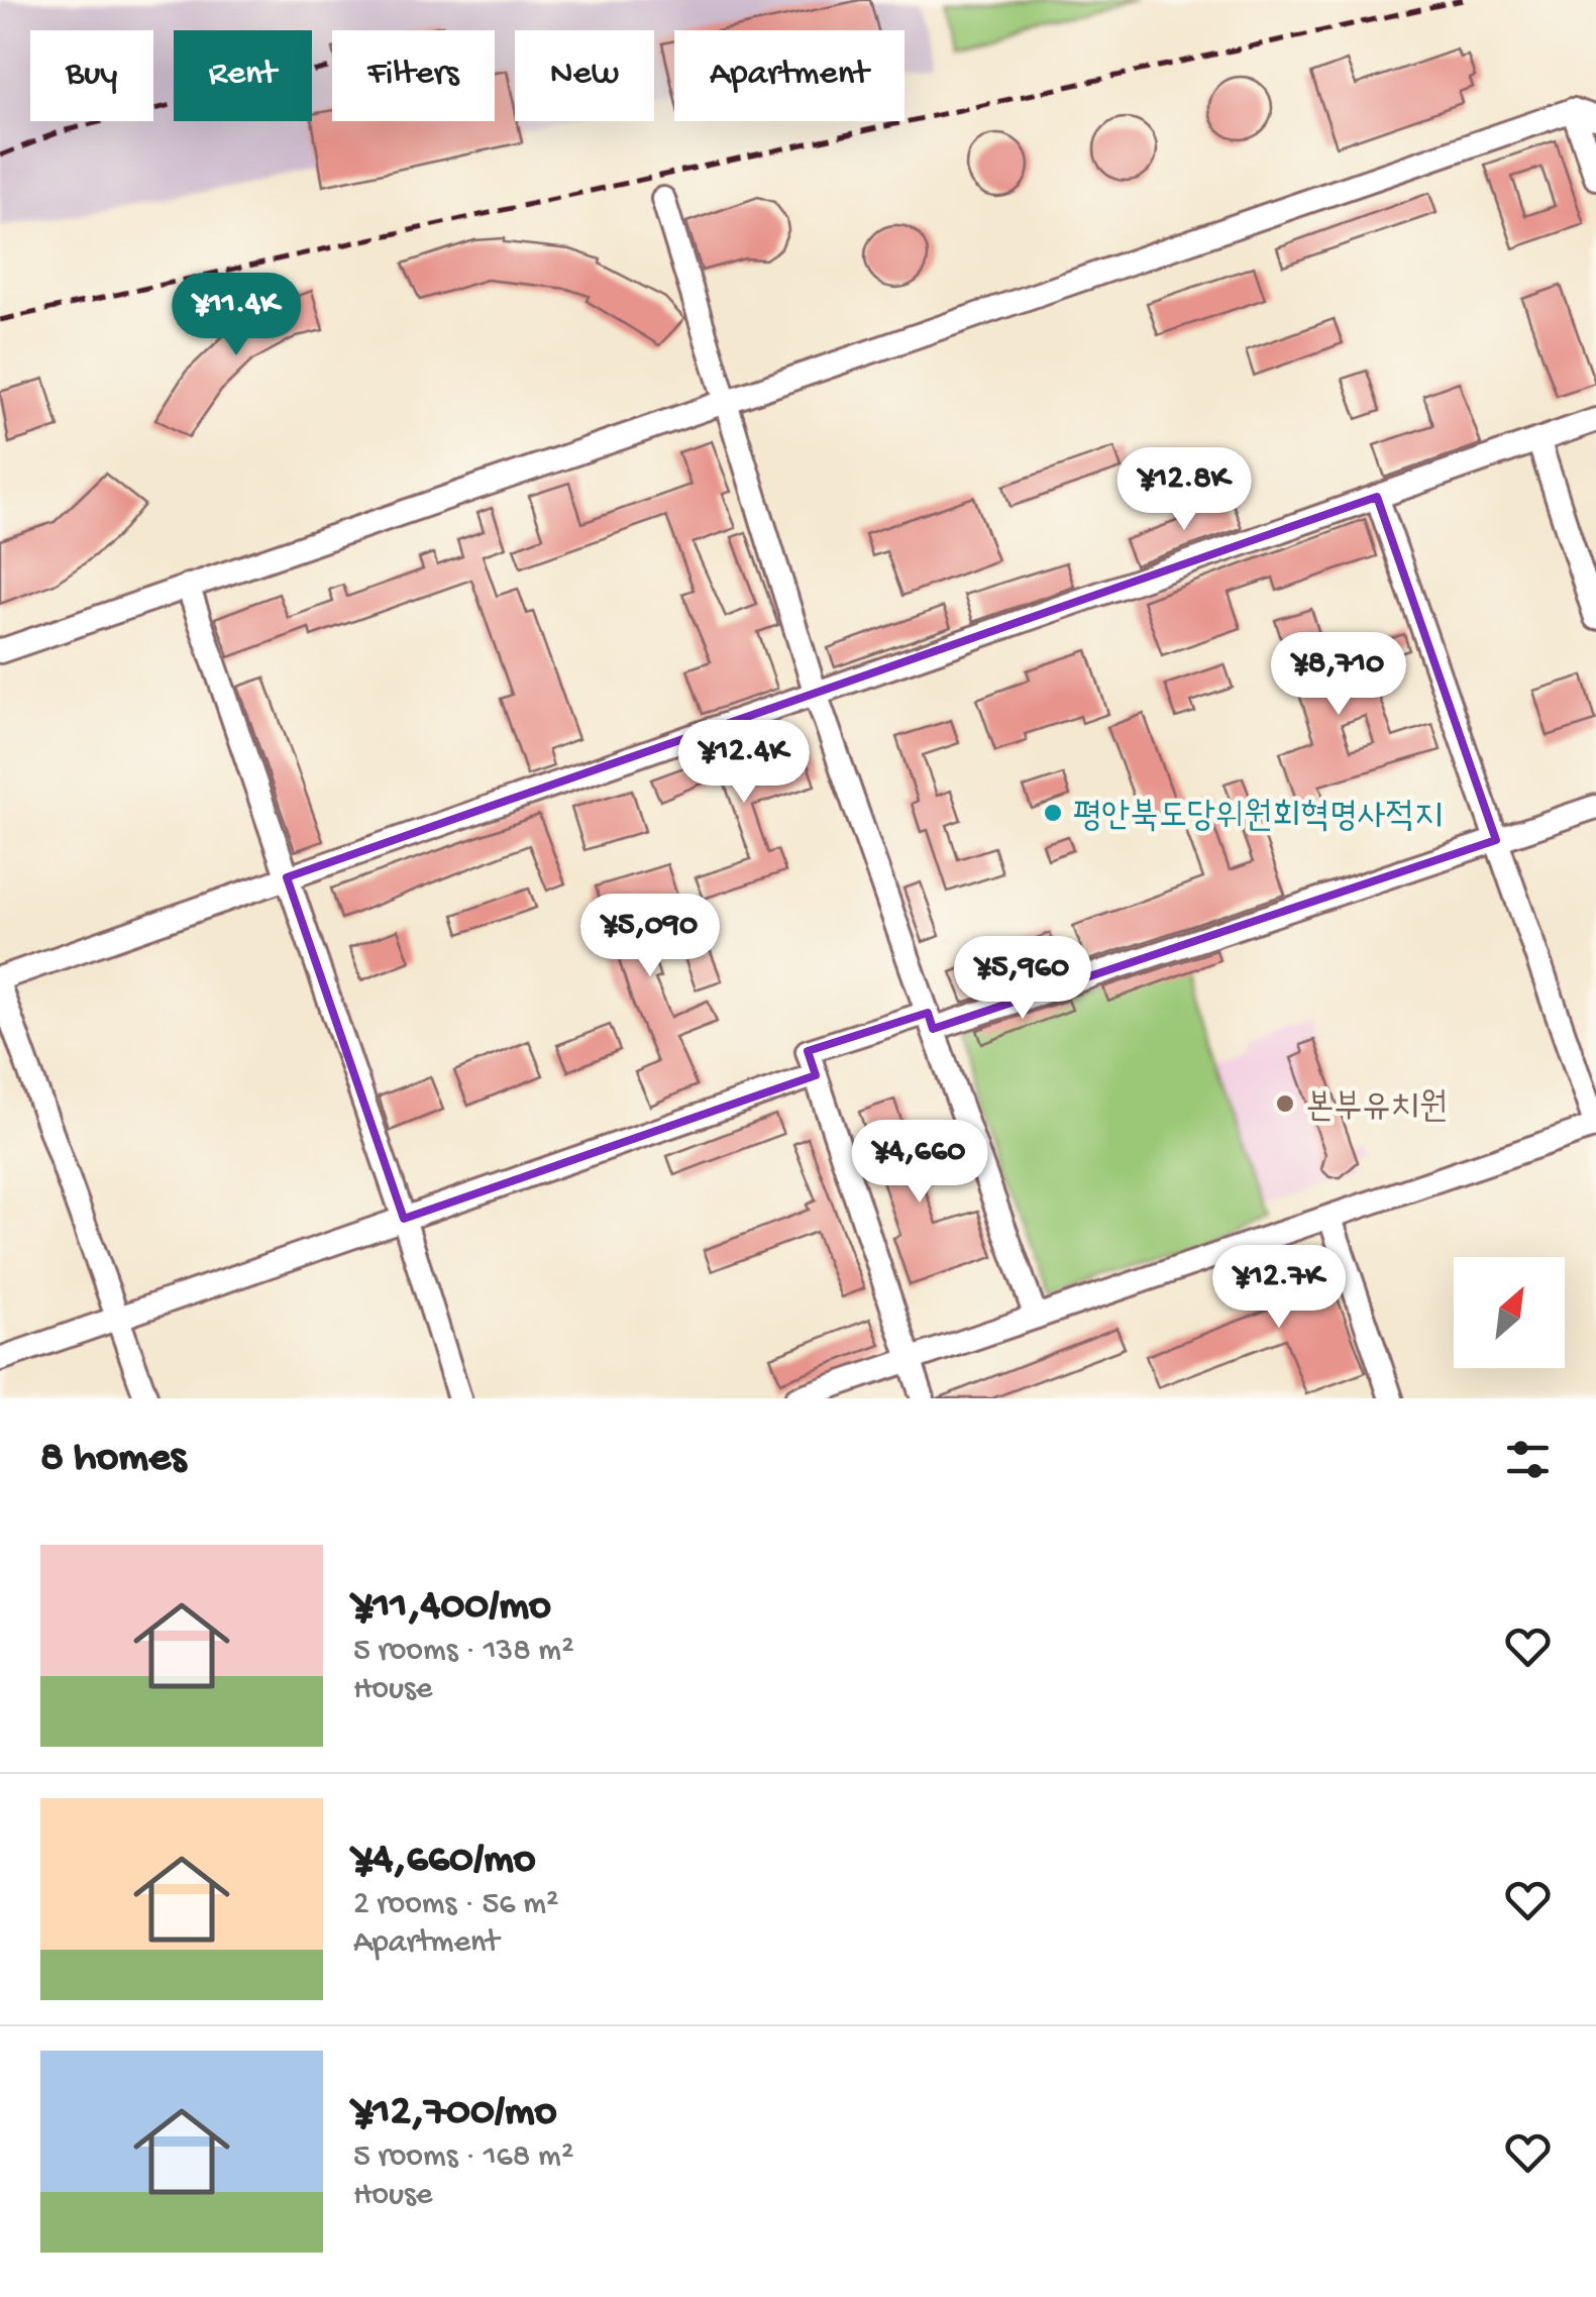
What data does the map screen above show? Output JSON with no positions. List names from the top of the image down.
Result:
{
  "places": ["평안북도당위원회혁명사적지", "본부유치원"],
  "north": "top right",
  "page": {
    "chip": [
      "Buy",
      "Rent",
      "Filters",
      "New",
      "Apartment"
    ],
    "price": [
      "¥11.4K",
      "¥12.8K",
      "¥8,710",
      "¥12.4K",
      "¥5,090",
      "¥5,960",
      "¥4,660",
      "¥12.7K"
    ],
    "heading": "8 homes",
    "list": [
      {
        "name": "¥11,400/mo",
        "note": "5 rooms · 138 m² · House"
      },
      {
        "name": "¥4,660/mo",
        "note": "2 rooms · 56 m² · Apartment"
      },
      {
        "name": "¥12,700/mo",
        "note": "5 rooms · 168 m² · House"
      }
    ]
  }
}
